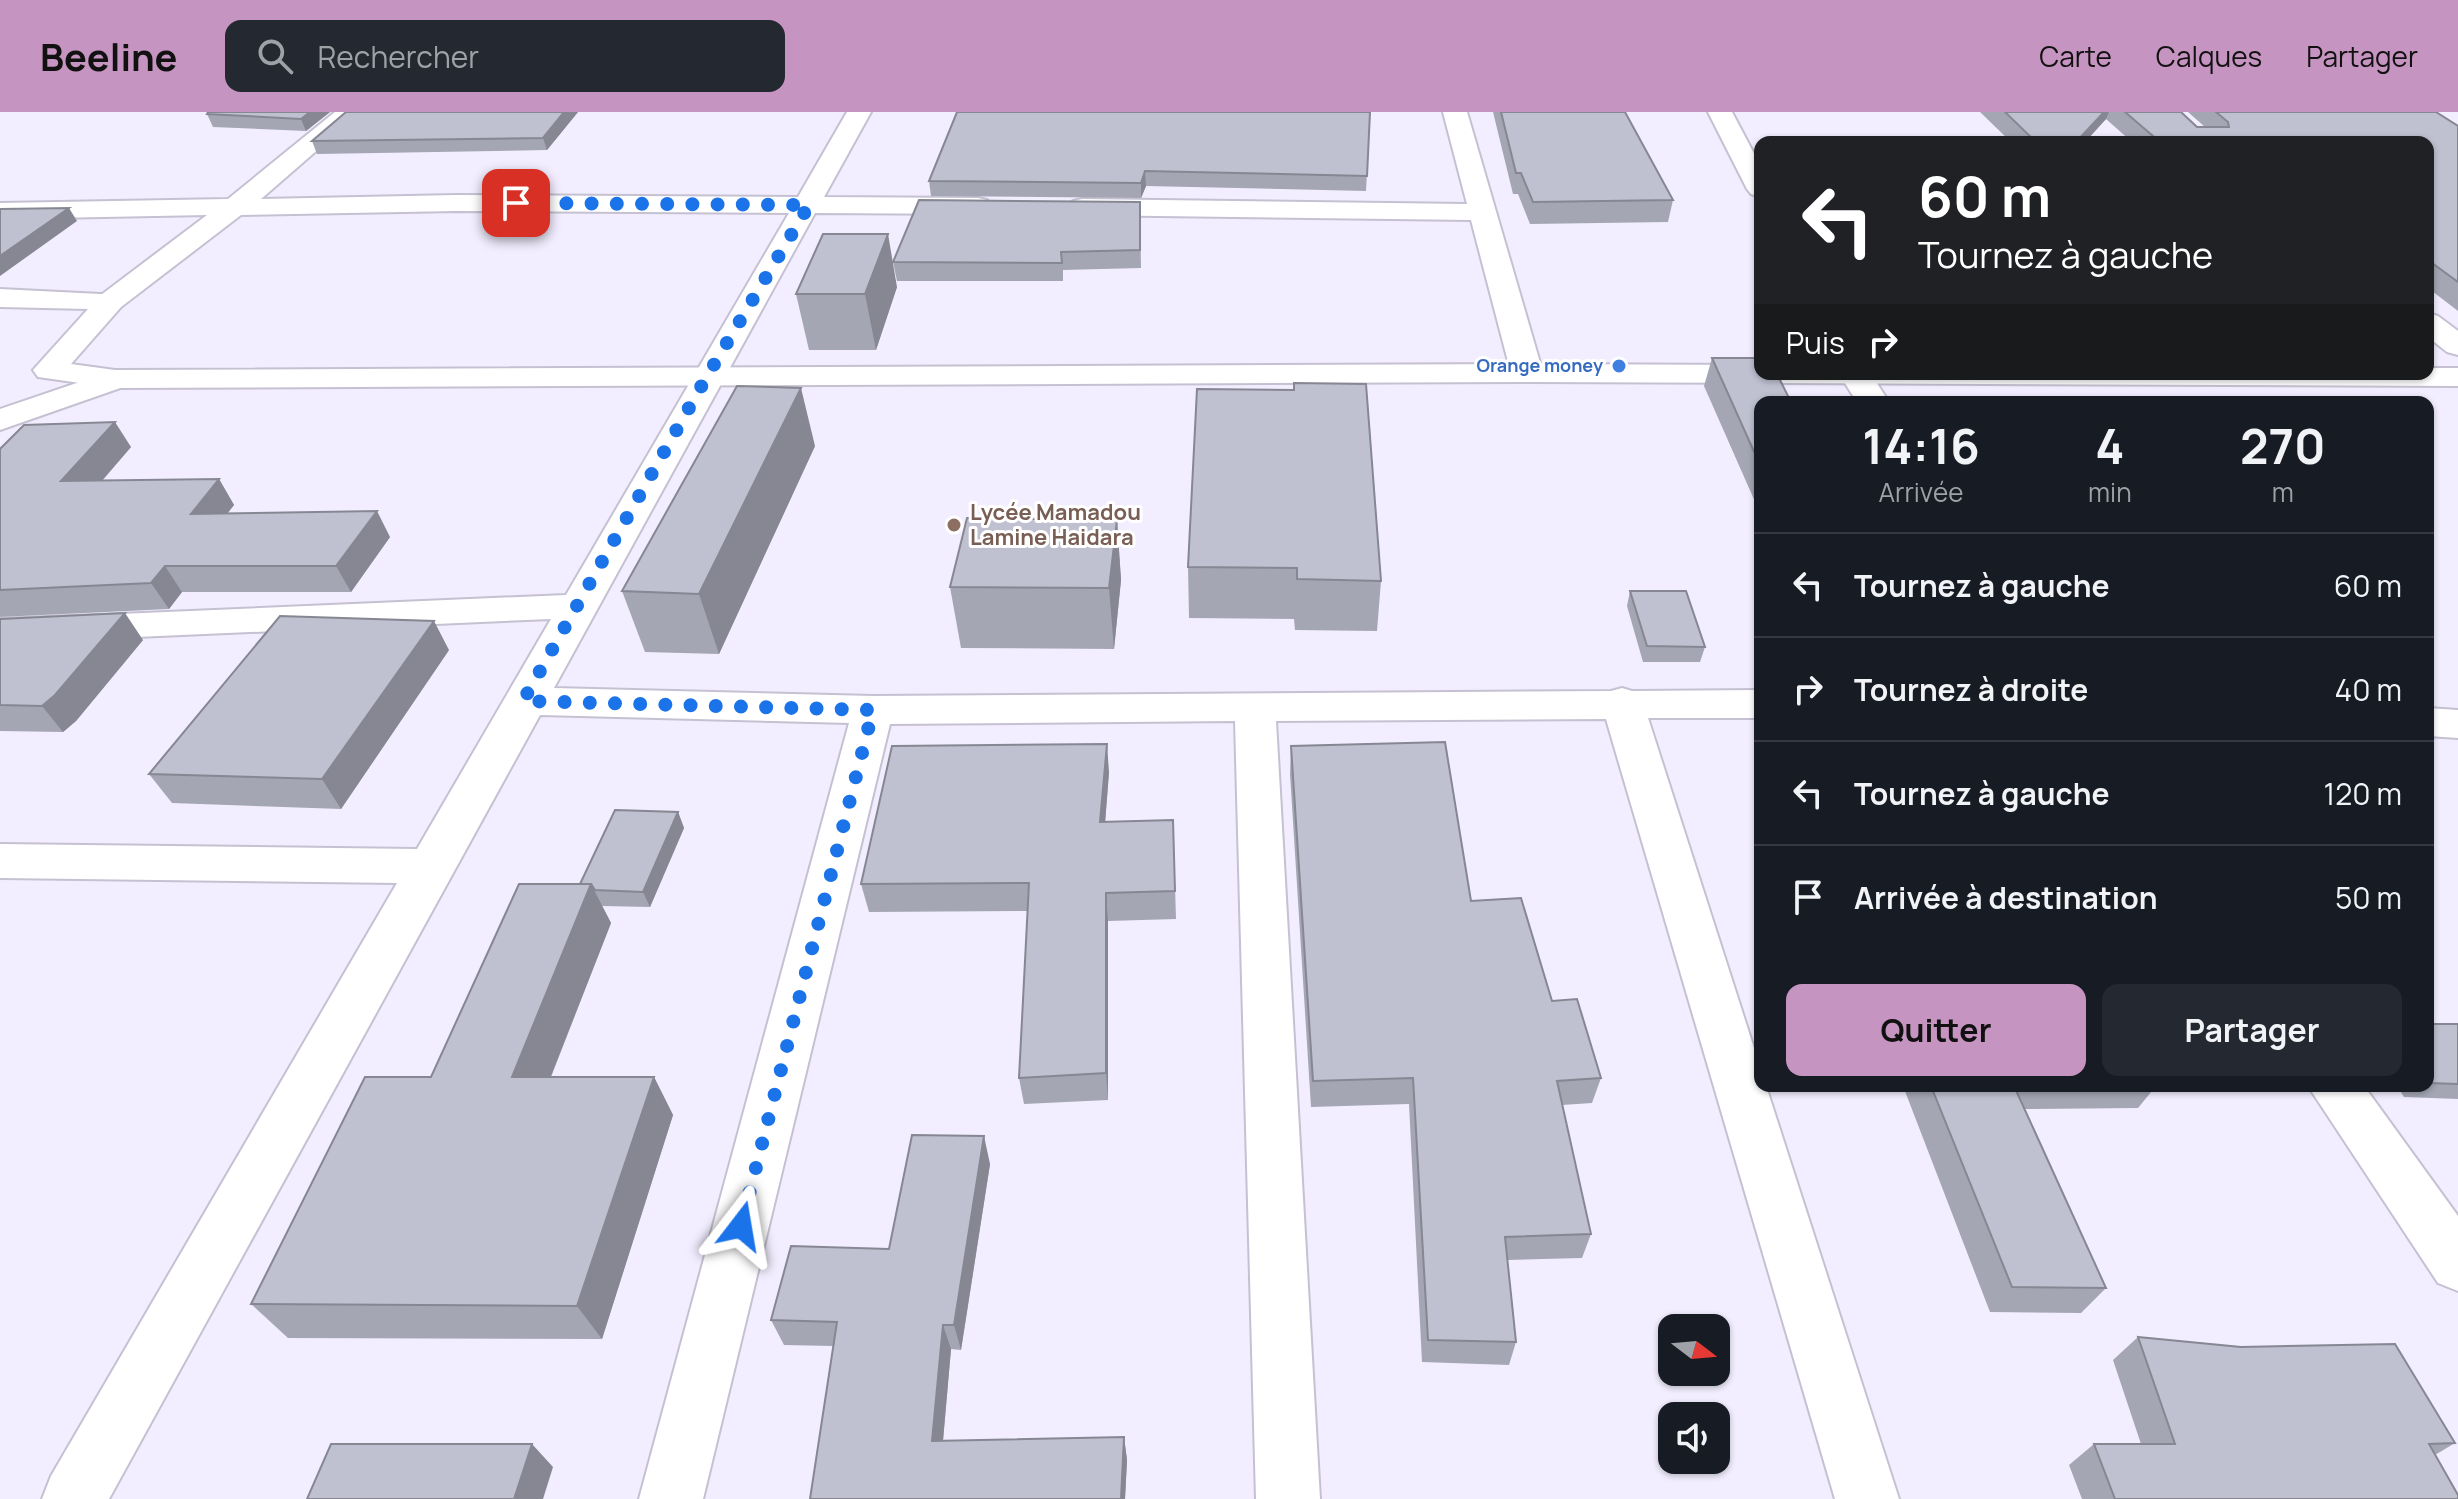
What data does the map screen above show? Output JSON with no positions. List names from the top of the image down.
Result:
{
  "places": ["Orange money", "Lycée Mamadou Lamine Haidara"],
  "north": "right",
  "page": {
    "header": "Beeline",
    "search": "Rechercher",
    "nav": ["Carte", "Calques", "Partager"],
    "turn": ["60 m", "Tournez à gauche"],
    "then": "Puis",
    "eta": [
      "14:16",
      "Arrivée",
      "4",
      "min",
      "270",
      "m"
    ],
    "list": [
      {
        "name": "Tournez à gauche",
        "value": "60 m"
      },
      {
        "name": "Tournez à droite",
        "value": "40 m"
      },
      {
        "name": "Tournez à gauche",
        "value": "120 m"
      },
      {
        "name": "Arrivée à destination",
        "value": "50 m"
      }
    ],
    "buttons": ["Quitter", "Partager"]
  }
}
